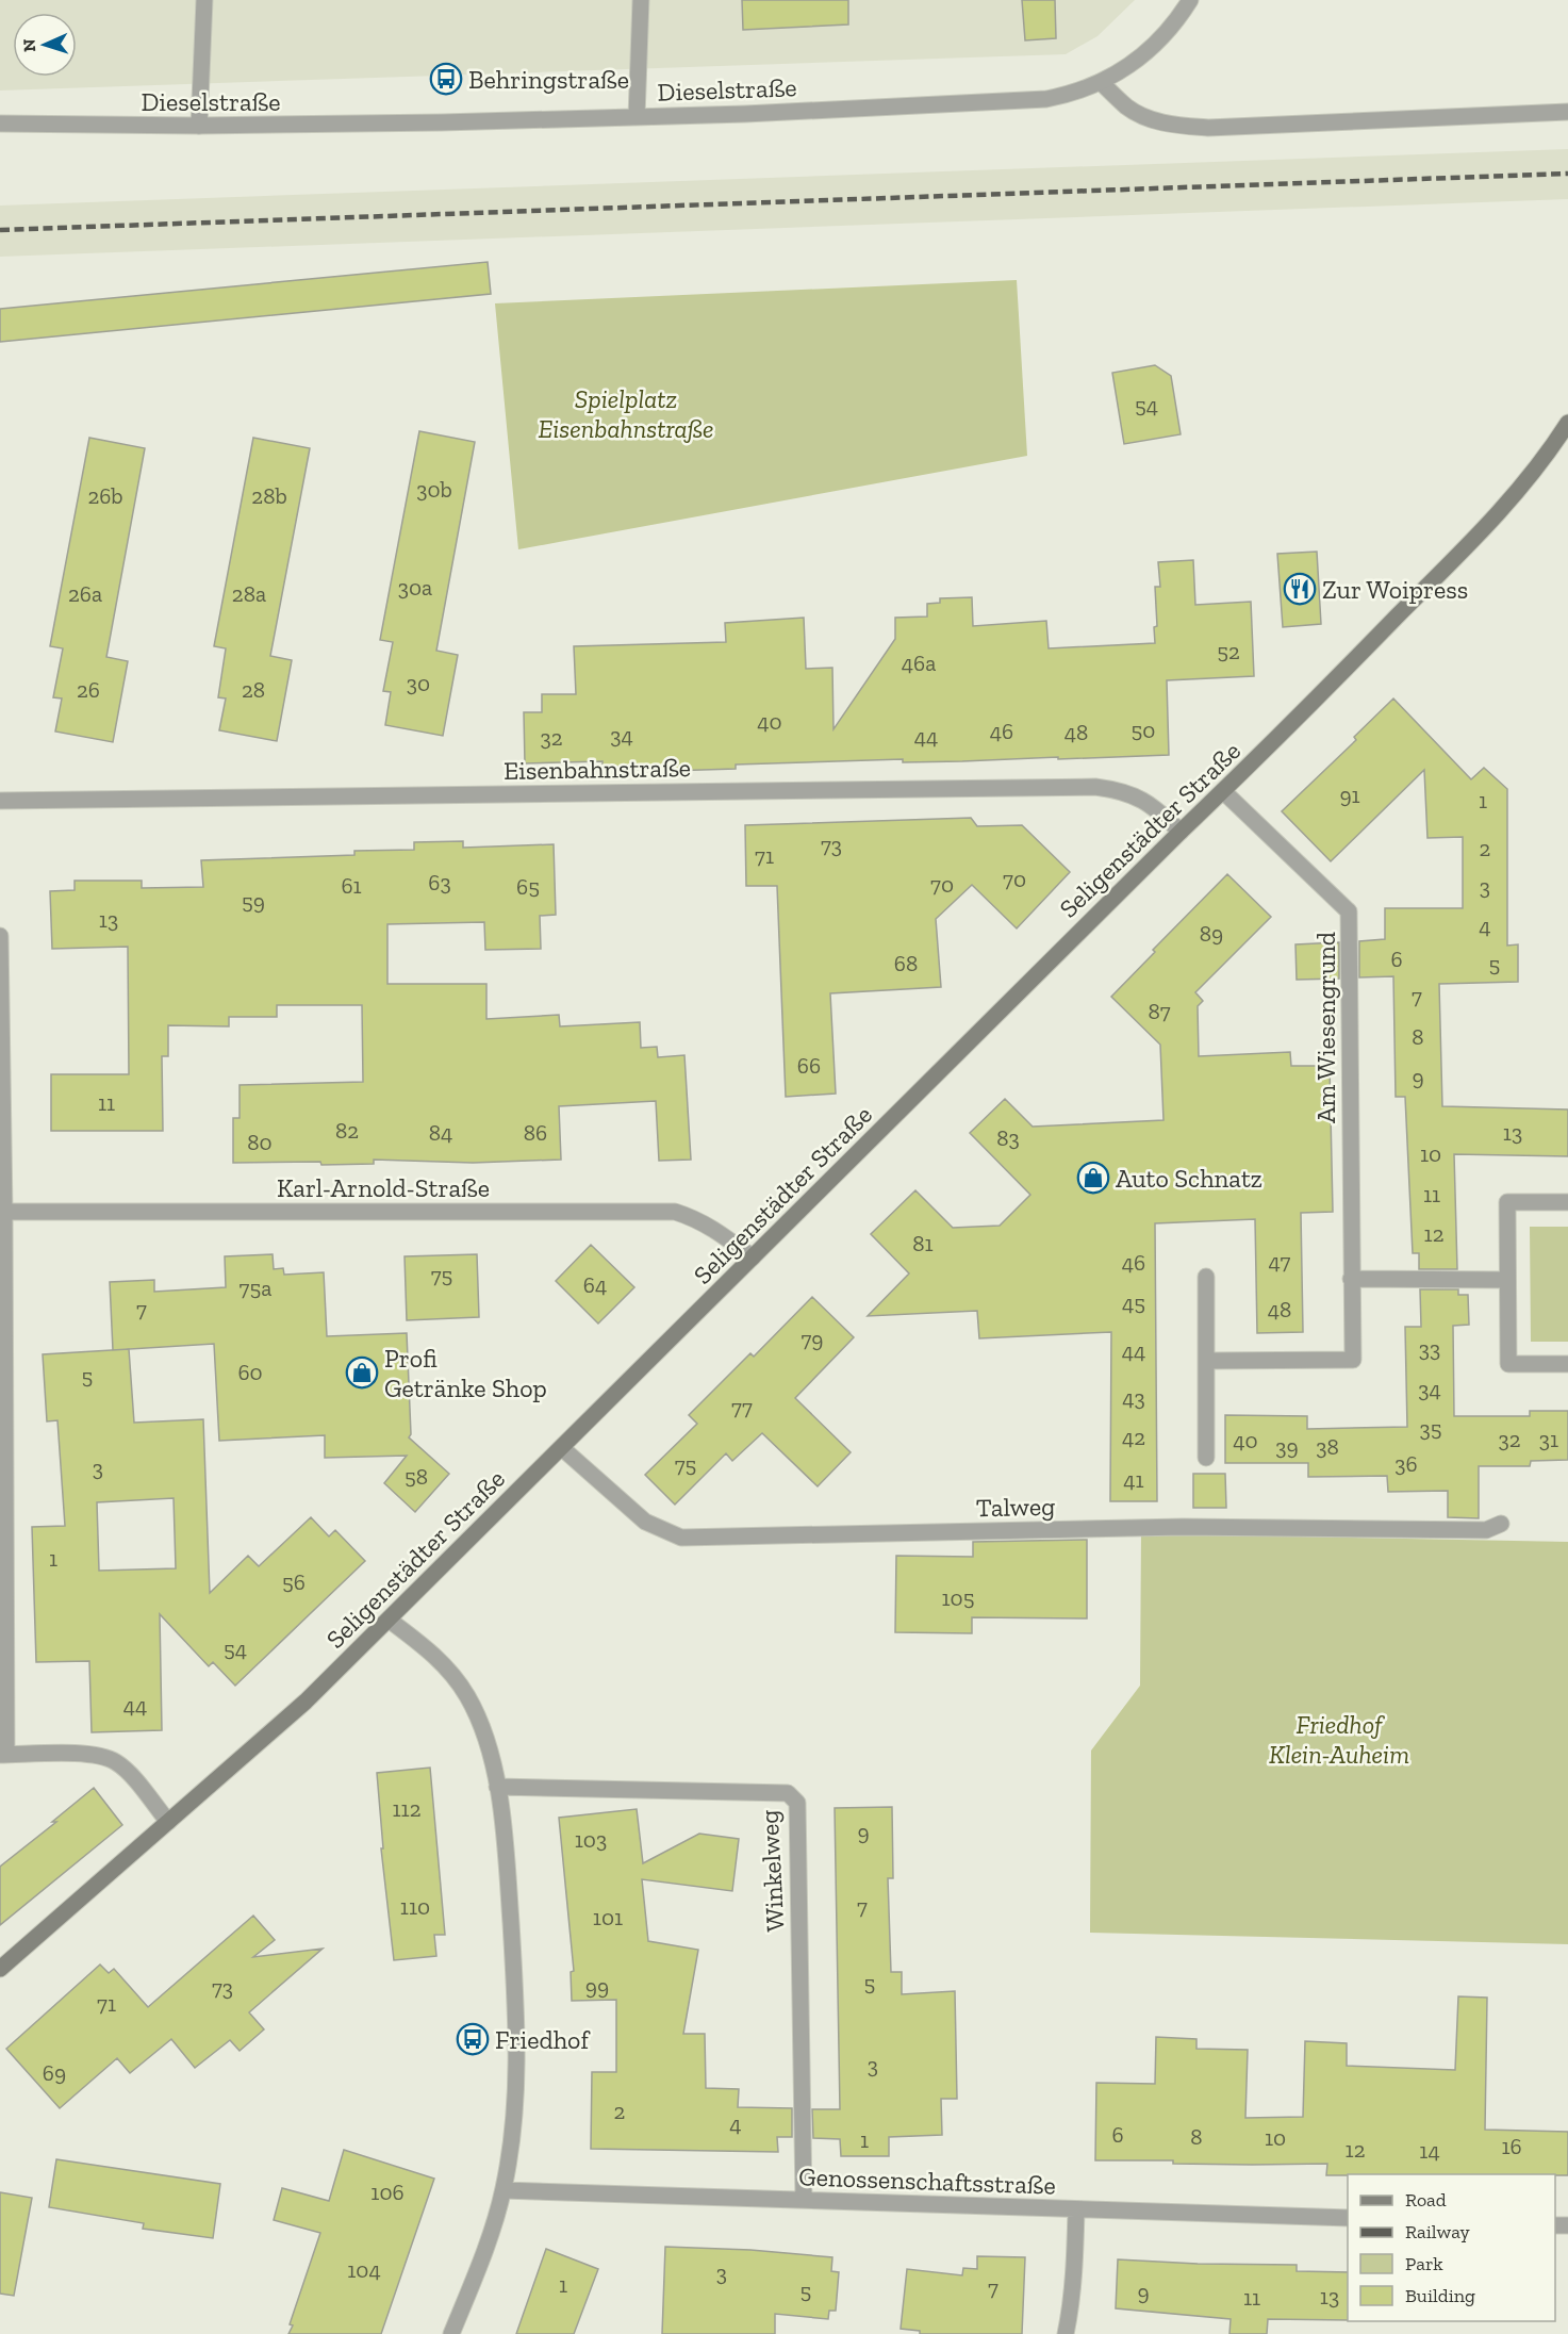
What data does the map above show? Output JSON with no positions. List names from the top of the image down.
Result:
{
  "streets": {
    "main road": ["Seligenstädter Straße"],
    "street": [
      "Dieselstraße",
      "Eisenbahnstraße",
      "Am Wiesengrund",
      "Karl-Arnold-Straße",
      "Talweg",
      "Winkelweg",
      "Genossenschaftsstraße"
    ]
  },
  "crossings": [
    ["Eisenbahnstraße", "Seligenstädter Straße"],
    ["Seligenstädter Straße", "Am Wiesengrund"],
    ["Seligenstädter Straße", "Karl-Arnold-Straße"],
    ["Seligenstädter Straße", "Talweg"],
    ["Winkelweg", "Genossenschaftsstraße"]
  ],
  "parks": ["Spielplatz Eisenbahnstraße", "Friedhof Klein-Auheim"],
  "places": {
    "bus stop": ["Behringstraße", "Friedhof"],
    "restaurant": ["Zur Woipress"],
    "shop": ["Auto Schnatz", "Profi Getränke Shop"]
  },
  "house_numbers": [
    "54",
    "30b",
    "26b",
    "28b",
    "30a",
    "26a",
    "28a",
    "52",
    "46a",
    "30",
    "26",
    "28",
    "40",
    "50",
    "46",
    "48",
    "34",
    "44",
    "32",
    "91",
    "1",
    "73",
    "2",
    "71",
    "70",
    "63",
    "70",
    "61",
    "65",
    "3",
    "59",
    "13",
    "4",
    "89",
    "6",
    "68",
    "5",
    "7",
    "87",
    "8",
    "66",
    "9",
    "11",
    "82",
    "84",
    "86",
    "13",
    "83",
    "80",
    "10",
    "11",
    "12",
    "81",
    "47",
    "46",
    "75",
    "64",
    "75a",
    "45",
    "7",
    "48",
    "79",
    "33",
    "44",
    "60",
    "5",
    "34",
    "43",
    "77",
    "35",
    "42",
    "32",
    "31",
    "40",
    "39",
    "38",
    "36",
    "75",
    "3",
    "58",
    "41",
    "1",
    "56",
    "105",
    "54",
    "44",
    "112",
    "9",
    "103",
    "110",
    "7",
    "101",
    "5",
    "99",
    "73",
    "71",
    "3",
    "69",
    "2",
    "4",
    "6",
    "8",
    "10",
    "1",
    "16",
    "12",
    "14",
    "106",
    "104",
    "3",
    "1",
    "7",
    "5",
    "9",
    "13",
    "11"
  ],
  "legend": [
    "Road",
    "Railway",
    "Park",
    "Building"
  ],
  "north": "left"
}
